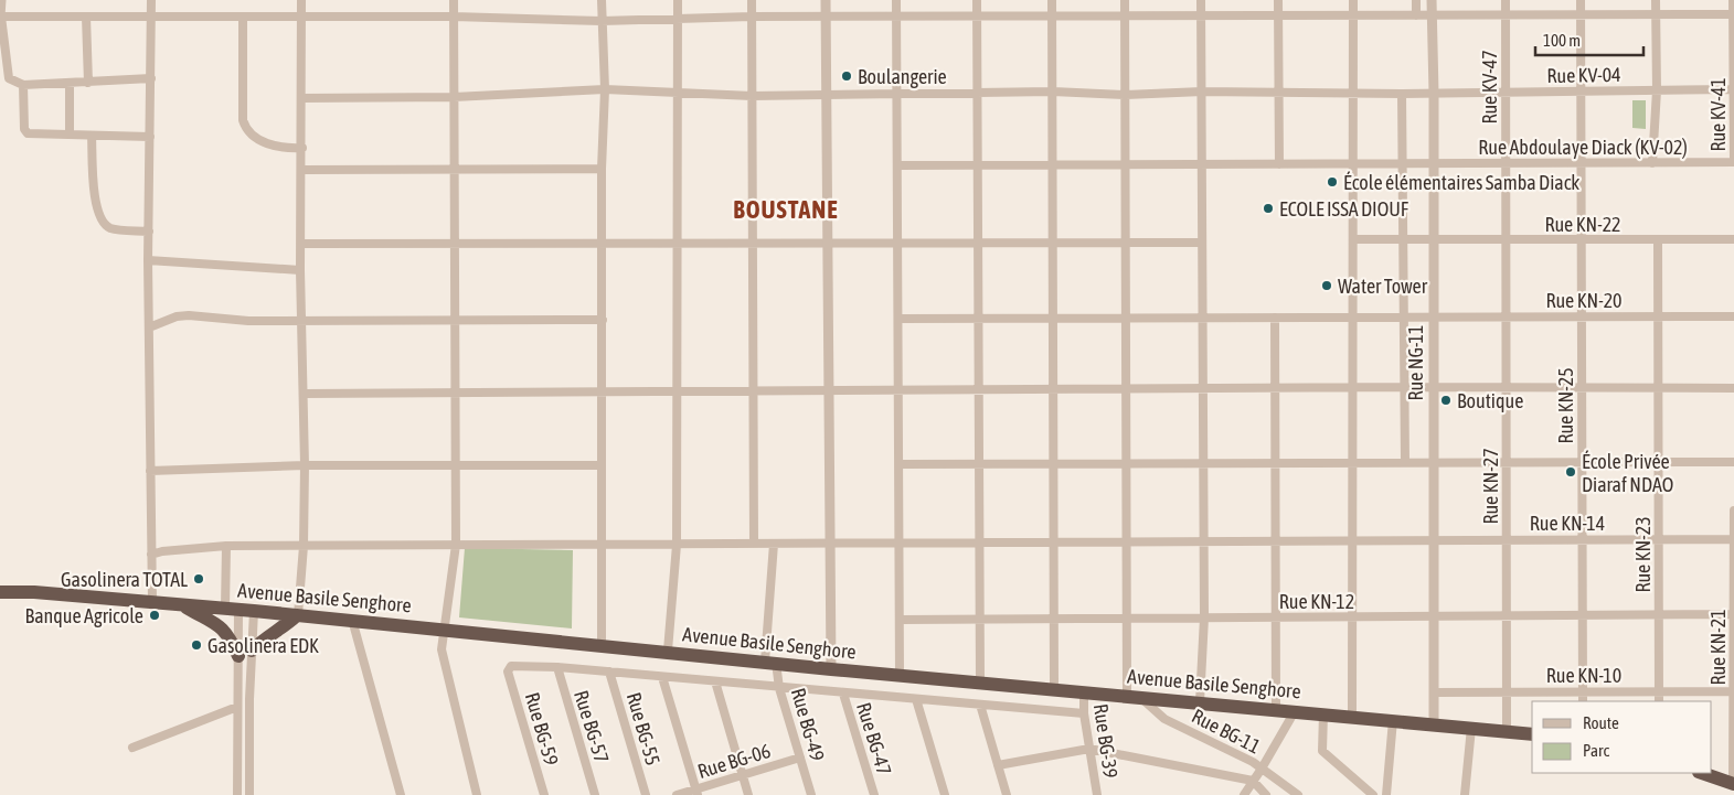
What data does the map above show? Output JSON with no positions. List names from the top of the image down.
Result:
{
  "streets": {
    "highway": ["Avenue Basile Senghore"],
    "street": [
      "Rue KV-04",
      "Rue KV-47",
      "Rue KV-41",
      "Rue Abdoulaye Diack (KV-02)",
      "Rue KN-22",
      "Rue KN-20",
      "Rue NG-11",
      "Rue KN-25",
      "Rue KN-27",
      "Rue KN-14",
      "Rue KN-23",
      "Rue KN-12",
      "Rue KN-21",
      "Rue KN-10",
      "Rue BG-49",
      "Rue BG-57",
      "Rue BG-59",
      "Rue BG-55",
      "Rue BG-11",
      "Rue BG-47",
      "Rue BG-39",
      "Rue BG-06"
    ]
  },
  "crossings": [
    ["Rue KV-04", "Rue KV-47"],
    ["Rue KV-04", "Rue KV-41"],
    ["Rue KV-04", "Rue NG-11"],
    ["Rue KV-04", "Rue KN-25"],
    ["Rue KV-47", "Rue Abdoulaye Diack (KV-02)"],
    ["Rue KV-47", "Rue KN-22"],
    ["Rue KV-47", "Rue KN-27"],
    ["Rue KV-41", "Rue Abdoulaye Diack (KV-02)"],
    ["Rue Abdoulaye Diack (KV-02)", "Rue NG-11"],
    ["Rue Abdoulaye Diack (KV-02)", "Rue KN-25"],
    ["Rue KN-22", "Rue NG-11"],
    ["Rue KN-22", "Rue KN-25"],
    ["Rue KN-22", "Rue KN-27"],
    ["Rue KN-22", "Rue KN-23"],
    ["Rue KN-20", "Rue NG-11"],
    ["Rue KN-20", "Rue KN-25"],
    ["Rue KN-20", "Rue KN-27"],
    ["Rue KN-20", "Rue KN-23"],
    ["Rue NG-11", "Rue KN-14"],
    ["Rue NG-11", "Avenue Basile Senghore"],
    ["Rue NG-11", "Rue KN-12"],
    ["Rue NG-11", "Rue KN-10"],
    ["Rue KN-25", "Rue KN-14"],
    ["Rue KN-25", "Rue KN-12"],
    ["Rue KN-25", "Rue KN-10"],
    ["Rue KN-27", "Rue KN-14"],
    ["Rue KN-27", "Avenue Basile Senghore"],
    ["Rue KN-27", "Rue KN-12"],
    ["Rue KN-27", "Rue KN-10"],
    ["Rue KN-14", "Rue KN-23"],
    ["Rue KN-14", "Rue KN-21"],
    ["Rue KN-14", "Rue BG-49"],
    ["Rue KN-23", "Rue KN-12"],
    ["Rue KN-23", "Rue KN-10"],
    ["Avenue Basile Senghore", "Rue BG-49"],
    ["Avenue Basile Senghore", "Rue BG-11"],
    ["Avenue Basile Senghore", "Rue BG-39"],
    ["Rue KN-12", "Rue KN-21"],
    ["Rue KN-21", "Rue KN-10"],
    ["Rue BG-49", "Rue BG-06"],
    ["Rue BG-57", "Rue BG-59"]
  ],
  "districts": ["BOUSTANE"],
  "places": [
    "Boulangerie",
    "École élémentaires Samba Diack",
    "ECOLE ISSA DIOUF",
    "Water Tower",
    "Boutique",
    "École Privée Diaraf NDAO",
    "Gasolinera TOTAL",
    "Banque Agricole",
    "Gasolinera EDK"
  ],
  "legend": ["Route", "Parc"],
  "scale_bar": "100 m"
}
